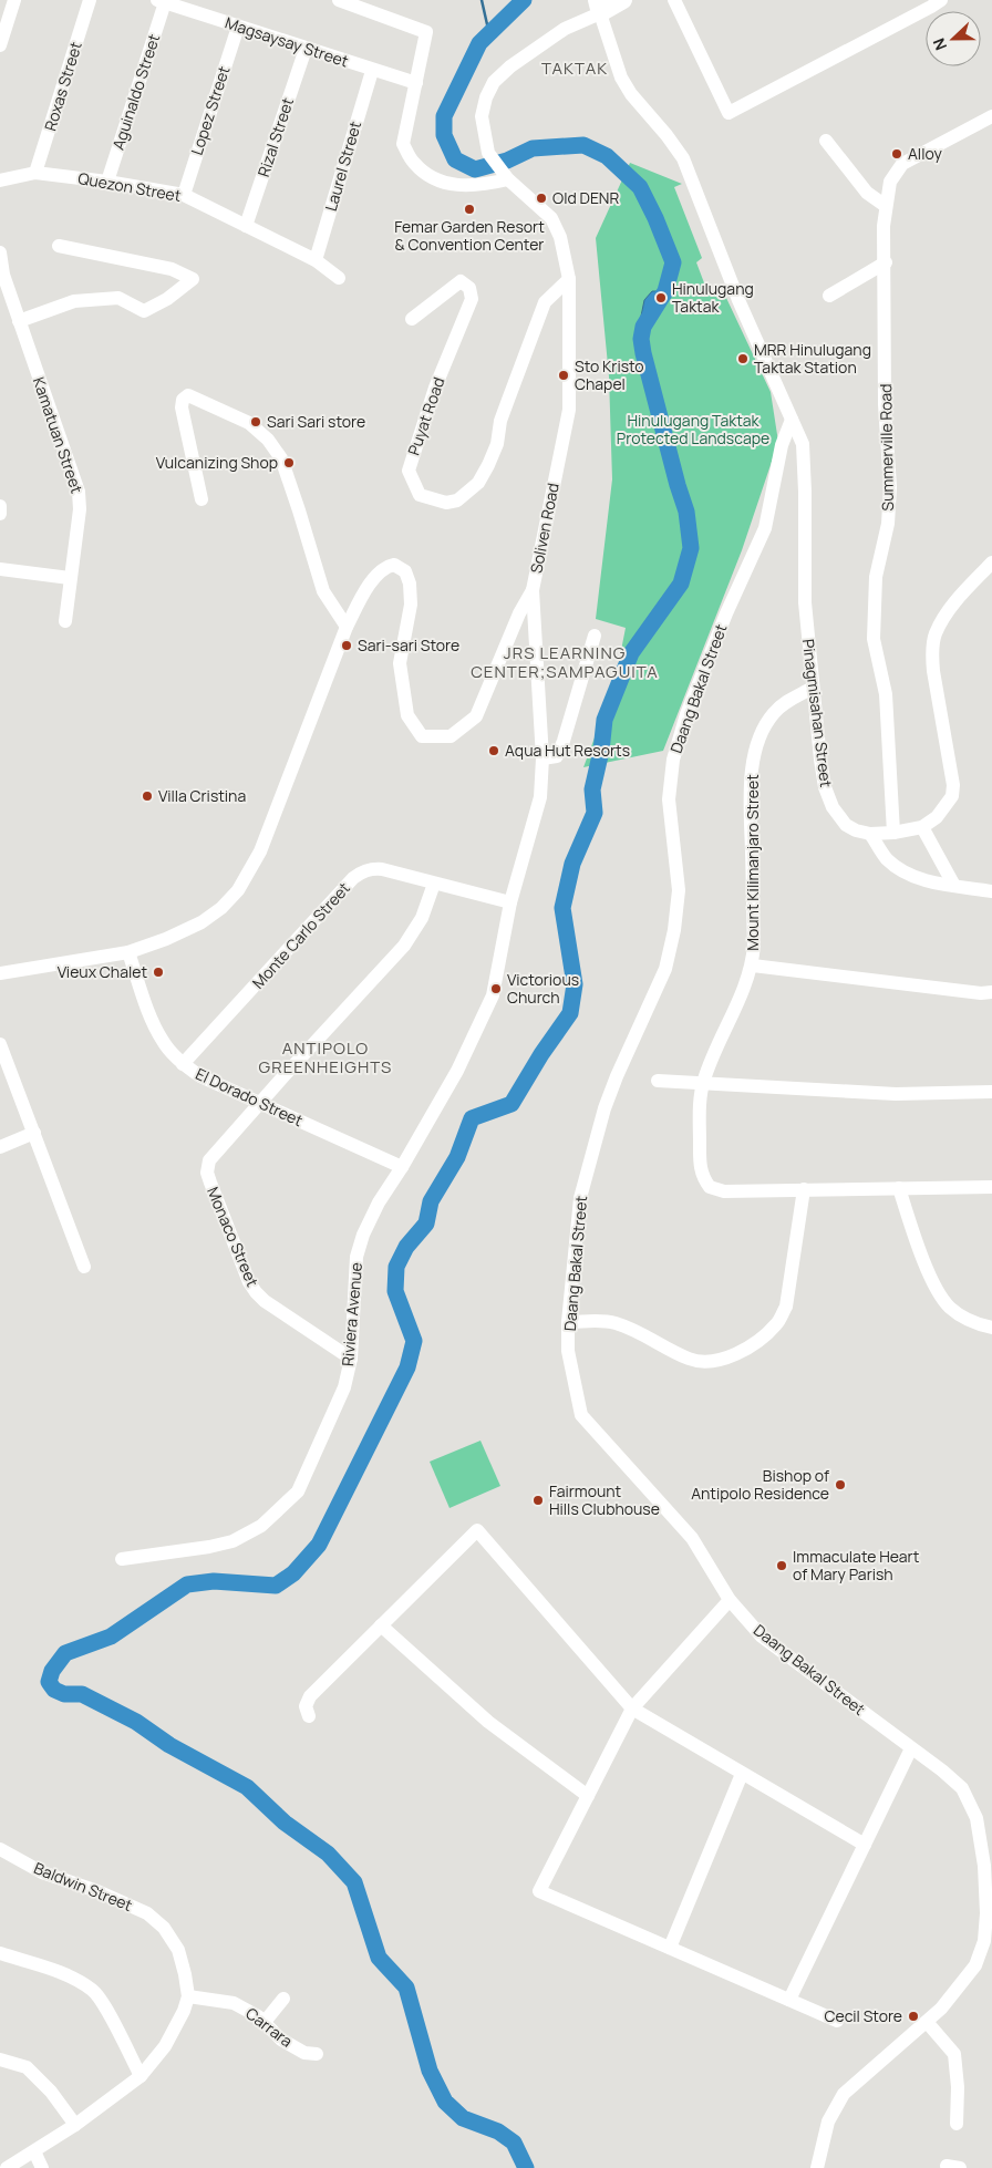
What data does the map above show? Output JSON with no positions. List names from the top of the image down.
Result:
{
  "streets": {
    "street": [
      "Magsaysay Street",
      "Roxas Street",
      "Aguinaldo Street",
      "Lopez Street",
      "Rizal Street",
      "Laurel Street",
      "Quezon Street",
      "Puyat Road",
      "Kamatuan Street",
      "Summerville Road",
      "Soliven Road",
      "Daang Bakal Street",
      "Pinagmisahan Street",
      "Mount Kilimanjaro Street",
      "Monte Carlo Street",
      "El Dorado Street",
      "Monaco Street",
      "Riviera Avenue",
      "Baldwin Street",
      "Carrara"
    ]
  },
  "crossings": [
    ["Magsaysay Street", "Aguinaldo Street"],
    ["Magsaysay Street", "Lopez Street"],
    ["Magsaysay Street", "Rizal Street"],
    ["Magsaysay Street", "Laurel Street"],
    ["Roxas Street", "Quezon Street"],
    ["Aguinaldo Street", "Quezon Street"],
    ["Lopez Street", "Quezon Street"],
    ["Rizal Street", "Quezon Street"],
    ["Laurel Street", "Quezon Street"],
    ["Puyat Road", "Soliven Road"],
    ["Summerville Road", "Pinagmisahan Street"],
    ["Soliven Road", "Monte Carlo Street"],
    ["Soliven Road", "Riviera Avenue"],
    ["Daang Bakal Street", "Pinagmisahan Street"],
    ["Pinagmisahan Street", "Mount Kilimanjaro Street"],
    ["Monte Carlo Street", "El Dorado Street"],
    ["Monte Carlo Street", "Monaco Street"],
    ["Monte Carlo Street", "Riviera Avenue"],
    ["El Dorado Street", "Monaco Street"],
    ["El Dorado Street", "Riviera Avenue"],
    ["Monaco Street", "Riviera Avenue"],
    ["Baldwin Street", "Carrara"]
  ],
  "districts": ["TAKTAK", "JRS LEARNING CENTER;SAMPAGUITA", "ANTIPOLO GREENHEIGHTS"],
  "parks": ["Hinulugang Taktak Protected Landscape"],
  "places": [
    "Alloy",
    "Old DENR",
    "Femar Garden Resort & Convention Center",
    "Hinulugang Taktak",
    "MRR Hinulugang Taktak Station",
    "Sto Kristo Chapel",
    "Sari Sari store",
    "Vulcanizing Shop",
    "Sari-sari Store",
    "Aqua Hut Resorts",
    "Villa Cristina",
    "Vieux Chalet",
    "Victorious Church",
    "Bishop of Antipolo Residence",
    "Fairmount Hills Clubhouse",
    "Immaculate Heart of Mary Parish",
    "Cecil Store"
  ],
  "north": "left"
}
